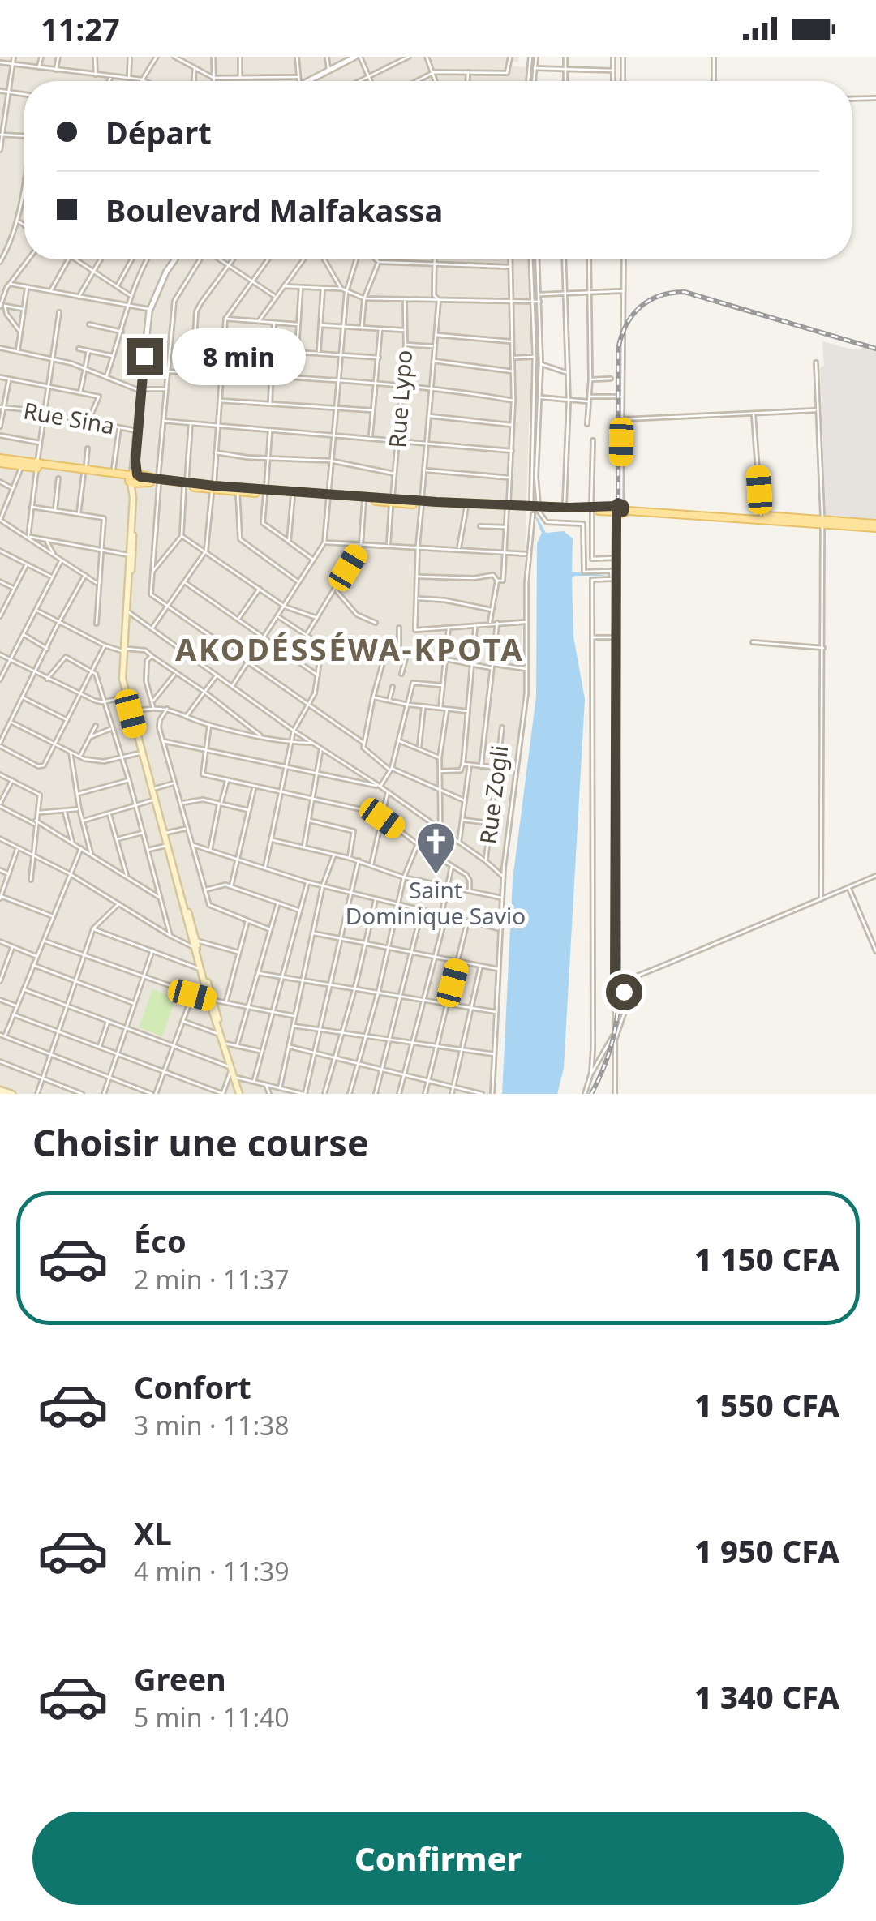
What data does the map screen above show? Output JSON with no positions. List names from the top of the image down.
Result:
{
  "streets": {
    "street": ["Rue Lypo", "Rue Sina", "Rue Zogli"]
  },
  "districts": ["AKODÉSSÉWA-KPOTA"],
  "places": {
    "church": ["Saint Dominique Savio"]
  },
  "page": {
    "status": "11:27",
    "banner": ["Départ", "Boulevard Malfakassa"],
    "bubble": "8 min",
    "heading": "Choisir une course",
    "list": [
      {
        "name": "Éco",
        "note": "2 min · 11:37",
        "value": "1 150 CFA"
      },
      {
        "name": "Confort",
        "note": "3 min · 11:38",
        "value": "1 550 CFA"
      },
      {
        "name": "XL",
        "note": "4 min · 11:39",
        "value": "1 950 CFA"
      },
      {
        "name": "Green",
        "note": "5 min · 11:40",
        "value": "1 340 CFA"
      }
    ],
    "buttons": "Confirmer"
  }
}
